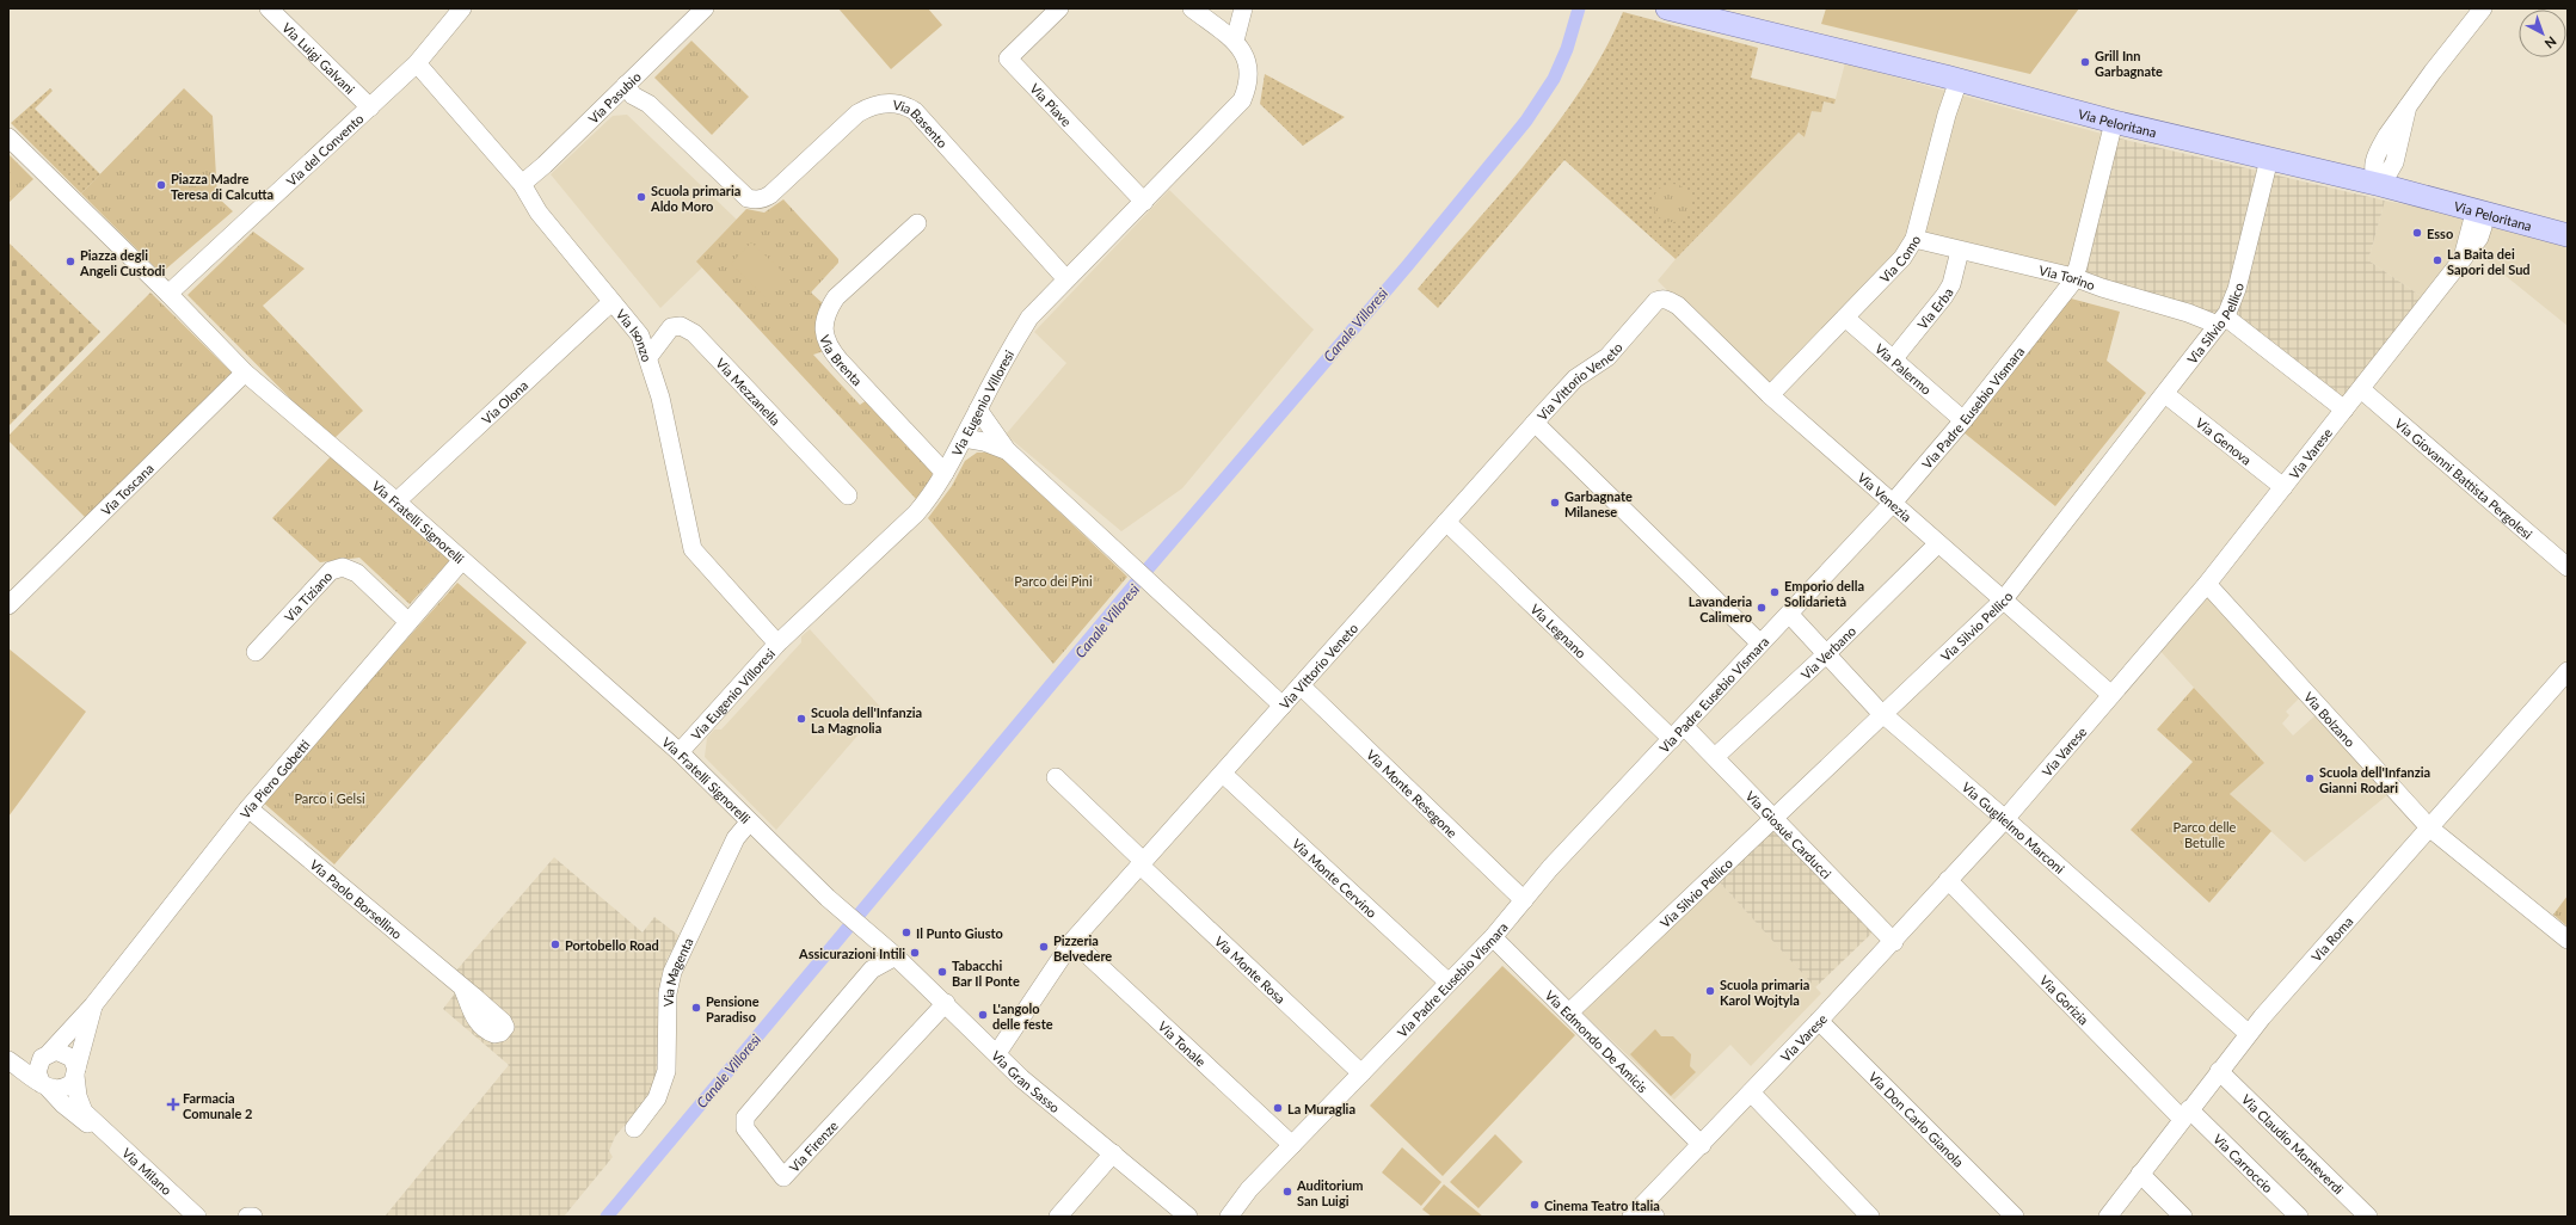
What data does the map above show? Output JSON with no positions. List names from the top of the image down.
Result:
{
  "streets": {
    "main road": ["Via Peloritana"],
    "street": [
      "Via Luigi Galvani",
      "Via Pasubio",
      "Via Piave",
      "Via Basento",
      "Via del Convento",
      "Via Como",
      "Via Torino",
      "Via Erba",
      "Via Silvio Pellico",
      "Via Isonzo",
      "Via Brenta",
      "Via Palermo",
      "Via Vittorio Veneto",
      "Via Mezzanella",
      "Via Olona",
      "Via Eugenio Villoresi",
      "Via Padre Eusebio Vismara",
      "Via Genova",
      "Via Varese",
      "Via Giovanni Battista Pergolesi",
      "Via Toscana",
      "Via Venezia",
      "Via Fratelli Signorelli",
      "Via Tiziano",
      "Via Legnano",
      "Via Verbano",
      "Via Bolzano",
      "Via Piero Gobetti",
      "Via Monte Resegone",
      "Via Guglielmo Marconi",
      "Via Giosuè Carducci",
      "Via Monte Cervino",
      "Via Paolo Borsellino",
      "Via Roma",
      "Via Monte Rosa",
      "Via Magenta",
      "Via Gorizia",
      "Via Edmondo De Amicis",
      "Via Tonale",
      "Via Gran Sasso",
      "Via Don Carlo Gianola",
      "Via Claudio Monteverdi",
      "Via Firenze",
      "Via Carroccio",
      "Via Milano"
    ]
  },
  "crossings": [
    ["Via Luigi Galvani", "Via del Convento"],
    ["Via Pasubio", "Via Basento"],
    ["Via Pasubio", "Via Isonzo"],
    ["Via Piave", "Via Eugenio Villoresi"],
    ["Via Peloritana", "Via Como"],
    ["Via Peloritana", "Via Silvio Pellico"],
    ["Via Peloritana", "Via Padre Eusebio Vismara"],
    ["Via Peloritana", "Via Varese"],
    ["Via Basento", "Via Eugenio Villoresi"],
    ["Via del Convento", "Via Isonzo"],
    ["Via del Convento", "Via Fratelli Signorelli"],
    ["Via Como", "Via Torino"],
    ["Via Como", "Via Palermo"],
    ["Via Como", "Via Venezia"],
    ["Via Torino", "Via Erba"],
    ["Via Torino", "Via Silvio Pellico"],
    ["Via Torino", "Via Padre Eusebio Vismara"],
    ["Via Torino", "Via Varese"],
    ["Via Erba", "Via Palermo"],
    ["Via Silvio Pellico", "Via Genova"],
    ["Via Silvio Pellico", "Via Venezia"],
    ["Via Silvio Pellico", "Via Guglielmo Marconi"],
    ["Via Silvio Pellico", "Via Giosuè Carducci"],
    ["Via Silvio Pellico", "Via Edmondo De Amicis"],
    ["Via Isonzo", "Via Mezzanella"],
    ["Via Isonzo", "Via Olona"],
    ["Via Isonzo", "Via Eugenio Villoresi"],
    ["Via Brenta", "Via Eugenio Villoresi"],
    ["Via Palermo", "Via Padre Eusebio Vismara"],
    ["Via Vittorio Veneto", "Via Venezia"],
    ["Via Vittorio Veneto", "Via Legnano"],
    ["Via Vittorio Veneto", "Via Monte Resegone"],
    ["Via Vittorio Veneto", "Via Monte Cervino"],
    ["Via Vittorio Veneto", "Via Monte Rosa"],
    ["Via Vittorio Veneto", "Via Tonale"],
    ["Via Vittorio Veneto", "Via Gran Sasso"],
    ["Via Olona", "Via Fratelli Signorelli"],
    ["Via Eugenio Villoresi", "Via Fratelli Signorelli"],
    ["Via Padre Eusebio Vismara", "Via Venezia"],
    ["Via Padre Eusebio Vismara", "Via Legnano"],
    ["Via Padre Eusebio Vismara", "Via Monte Resegone"],
    ["Via Padre Eusebio Vismara", "Via Guglielmo Marconi"],
    ["Via Padre Eusebio Vismara", "Via Giosuè Carducci"],
    ["Via Padre Eusebio Vismara", "Via Monte Cervino"],
    ["Via Padre Eusebio Vismara", "Via Monte Rosa"],
    ["Via Padre Eusebio Vismara", "Via Edmondo De Amicis"],
    ["Via Padre Eusebio Vismara", "Via Tonale"],
    ["Via Genova", "Via Varese"],
    ["Via Varese", "Via Giovanni Battista Pergolesi"],
    ["Via Varese", "Via Venezia"],
    ["Via Varese", "Via Bolzano"],
    ["Via Varese", "Via Guglielmo Marconi"],
    ["Via Varese", "Via Giosuè Carducci"],
    ["Via Varese", "Via Gorizia"],
    ["Via Varese", "Via Edmondo De Amicis"],
    ["Via Varese", "Via Don Carlo Gianola"],
    ["Via Toscana", "Via Fratelli Signorelli"],
    ["Via Venezia", "Via Verbano"],
    ["Via Fratelli Signorelli", "Via Piero Gobetti"],
    ["Via Fratelli Signorelli", "Via Magenta"],
    ["Via Fratelli Signorelli", "Via Gran Sasso"],
    ["Via Tiziano", "Via Piero Gobetti"],
    ["Via Legnano", "Via Giosuè Carducci"],
    ["Via Verbano", "Via Guglielmo Marconi"],
    ["Via Verbano", "Via Giosuè Carducci"],
    ["Via Bolzano", "Via Roma"],
    ["Via Piero Gobetti", "Via Paolo Borsellino"],
    ["Via Piero Gobetti", "Via Milano"],
    ["Via Guglielmo Marconi", "Via Roma"],
    ["Via Roma", "Via Gorizia"],
    ["Via Roma", "Via Claudio Monteverdi"],
    ["Via Roma", "Via Carroccio"],
    ["Via Gorizia", "Via Carroccio"],
    ["Via Gran Sasso", "Via Firenze"]
  ],
  "water": ["Canale Villoresi"],
  "parks": ["Parco dei Pini", "Parco i Gelsi", "Parco delle Betulle"],
  "places": {
    "other": [
      "Grill Inn Garbagnate",
      "Piazza Madre Teresa di Calcutta",
      "Scuola primaria Aldo Moro",
      "Esso",
      "La Baita dei Sapori del Sud",
      "Piazza degli Angeli Custodi",
      "Garbagnate Milanese",
      "Emporio della Solidarietà",
      "Lavanderia Calimero",
      "Scuola dell'Infanzia La Magnolia",
      "Scuola dell'Infanzia Gianni Rodari",
      "Il Punto Giusto",
      "Portobello Road",
      "Pizzeria Belvedere",
      "Assicurazioni Intili",
      "Tabacchi Bar Il Ponte",
      "Scuola primaria Karol Wojtyla",
      "Pensione Paradiso",
      "L'angolo delle feste",
      "La Muraglia",
      "Auditorium San Luigi",
      "Cinema Teatro Italia"
    ],
    "health": ["Farmacia Comunale 2"]
  },
  "north": "bottom right"
}
